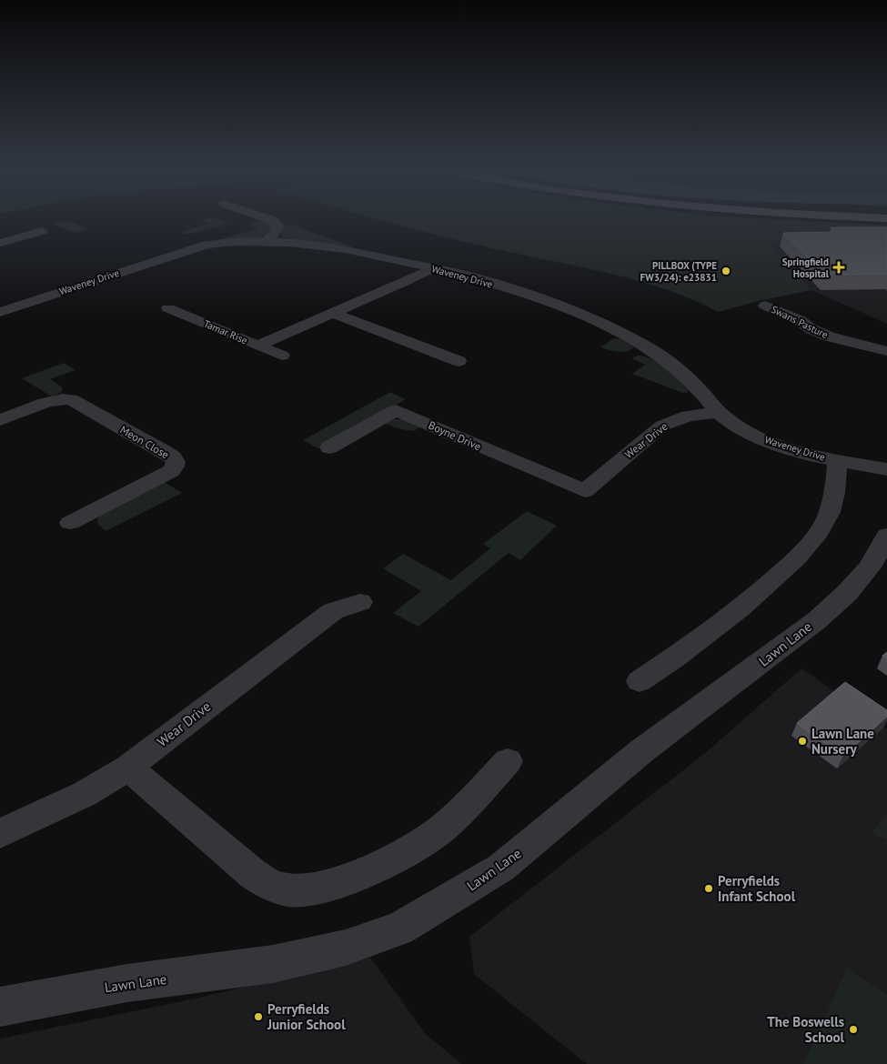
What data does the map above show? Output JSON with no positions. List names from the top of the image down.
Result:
{
  "streets": {
    "street": [
      "Waveney Drive",
      "Swans Pasture",
      "Tamar Rise",
      "Boyne Drive",
      "Wear Drive",
      "Meon Close",
      "Lawn Lane"
    ]
  },
  "crossings": [
    ["Waveney Drive", "Tamar Rise"],
    ["Waveney Drive", "Wear Drive"],
    ["Boyne Drive", "Wear Drive"]
  ],
  "places": {
    "health": ["Springfield Hospital"],
    "other": [
      "PILLBOX (TYPE FW3/24): e23831",
      "Lawn Lane Nursery",
      "Perryfields Infant School",
      "Perryfields Junior School",
      "The Boswells School"
    ]
  }
}
